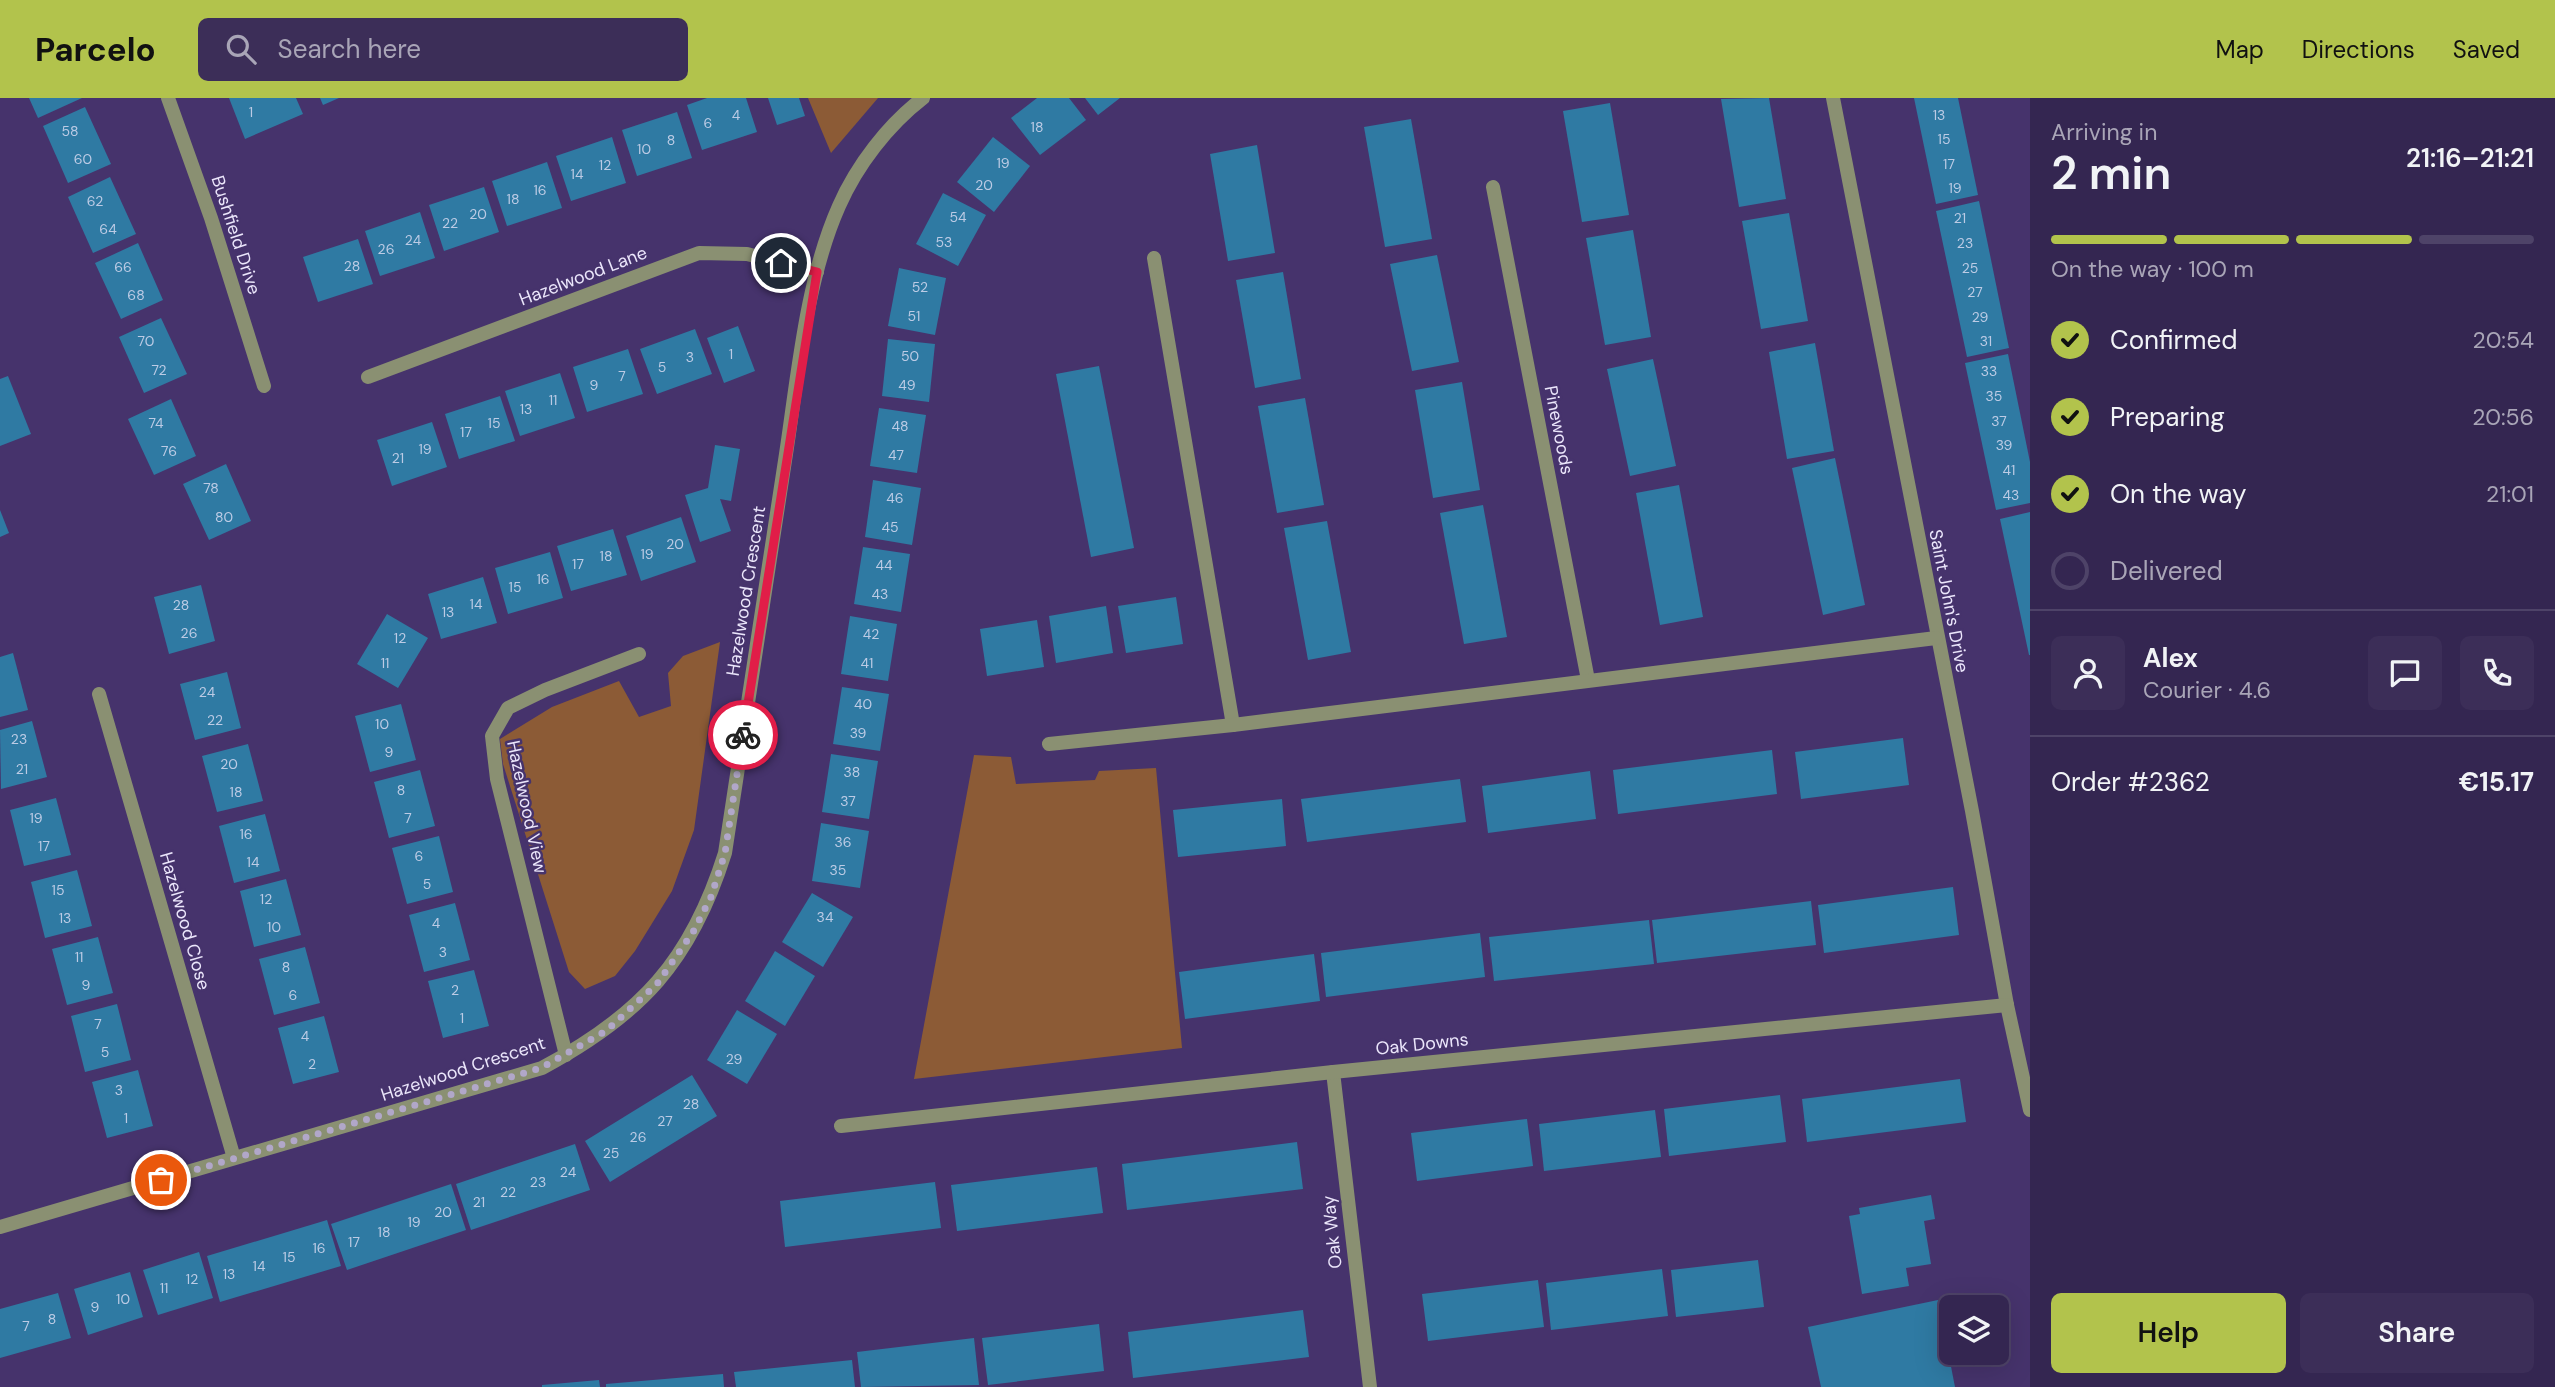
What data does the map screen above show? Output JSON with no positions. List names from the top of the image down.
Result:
{
  "streets": {
    "street": [
      "Bushfield Drive",
      "Hazelwood Lane",
      "Pinewoods",
      "Hazelwood Crescent",
      "Saint John's Drive",
      "Hazelwood View",
      "Hazelwood Close",
      "Oak Downs",
      "Oak Way"
    ]
  },
  "crossings": [
    ["Hazelwood Lane", "Hazelwood Crescent"],
    ["Hazelwood Crescent", "Hazelwood View"],
    ["Hazelwood Crescent", "Hazelwood Close"],
    ["Saint John's Drive", "Oak Downs"],
    ["Oak Downs", "Oak Way"]
  ],
  "house_numbers": [
    "1",
    "4",
    "13",
    "6",
    "18",
    "58",
    "15",
    "8",
    "10",
    "60",
    "19",
    "17",
    "12",
    "14",
    "20",
    "19",
    "16",
    "18",
    "62",
    "20",
    "54",
    "21",
    "22",
    "64",
    "24",
    "53",
    "23",
    "26",
    "28",
    "66",
    "25",
    "52",
    "27",
    "68",
    "51",
    "29",
    "70",
    "31",
    "1",
    "50",
    "3",
    "5",
    "72",
    "33",
    "7",
    "9",
    "49",
    "35",
    "11",
    "13",
    "37",
    "74",
    "15",
    "48",
    "17",
    "39",
    "19",
    "76",
    "47",
    "21",
    "41",
    "78",
    "43",
    "46",
    "80",
    "45",
    "20",
    "19",
    "18",
    "17",
    "44",
    "16",
    "15",
    "43",
    "14",
    "28",
    "13",
    "26",
    "42",
    "12",
    "11",
    "41",
    "24",
    "40",
    "22",
    "10",
    "39",
    "23",
    "9",
    "20",
    "21",
    "38",
    "8",
    "18",
    "37",
    "19",
    "7",
    "16",
    "36",
    "17",
    "6",
    "14",
    "35",
    "5",
    "15",
    "12",
    "34",
    "13",
    "4",
    "10",
    "3",
    "11",
    "8",
    "9",
    "2",
    "6",
    "1",
    "7",
    "4",
    "5",
    "29",
    "2",
    "3",
    "28",
    "1",
    "27",
    "26",
    "25",
    "24",
    "23",
    "22",
    "21",
    "20",
    "19",
    "18",
    "17",
    "16",
    "15",
    "14",
    "13",
    "12",
    "11",
    "10",
    "9",
    "8",
    "7"
  ],
  "page": {
    "header": "Parcelo",
    "search": "Search here",
    "nav": ["Map", "Directions", "Saved"],
    "heading": ["2 min", "Arriving in", "21:16–21:21"],
    "panel": [
      "Alex",
      "Courier · 4.6",
      "Order #2362",
      "€15.17"
    ],
    "bar": "On the way · 100 m",
    "list": [
      ["Confirmed", "20:54"],
      ["Preparing", "20:56"],
      ["On the way", "21:01"],
      "Delivered"
    ],
    "buttons": ["Help", "Share"]
  }
}
